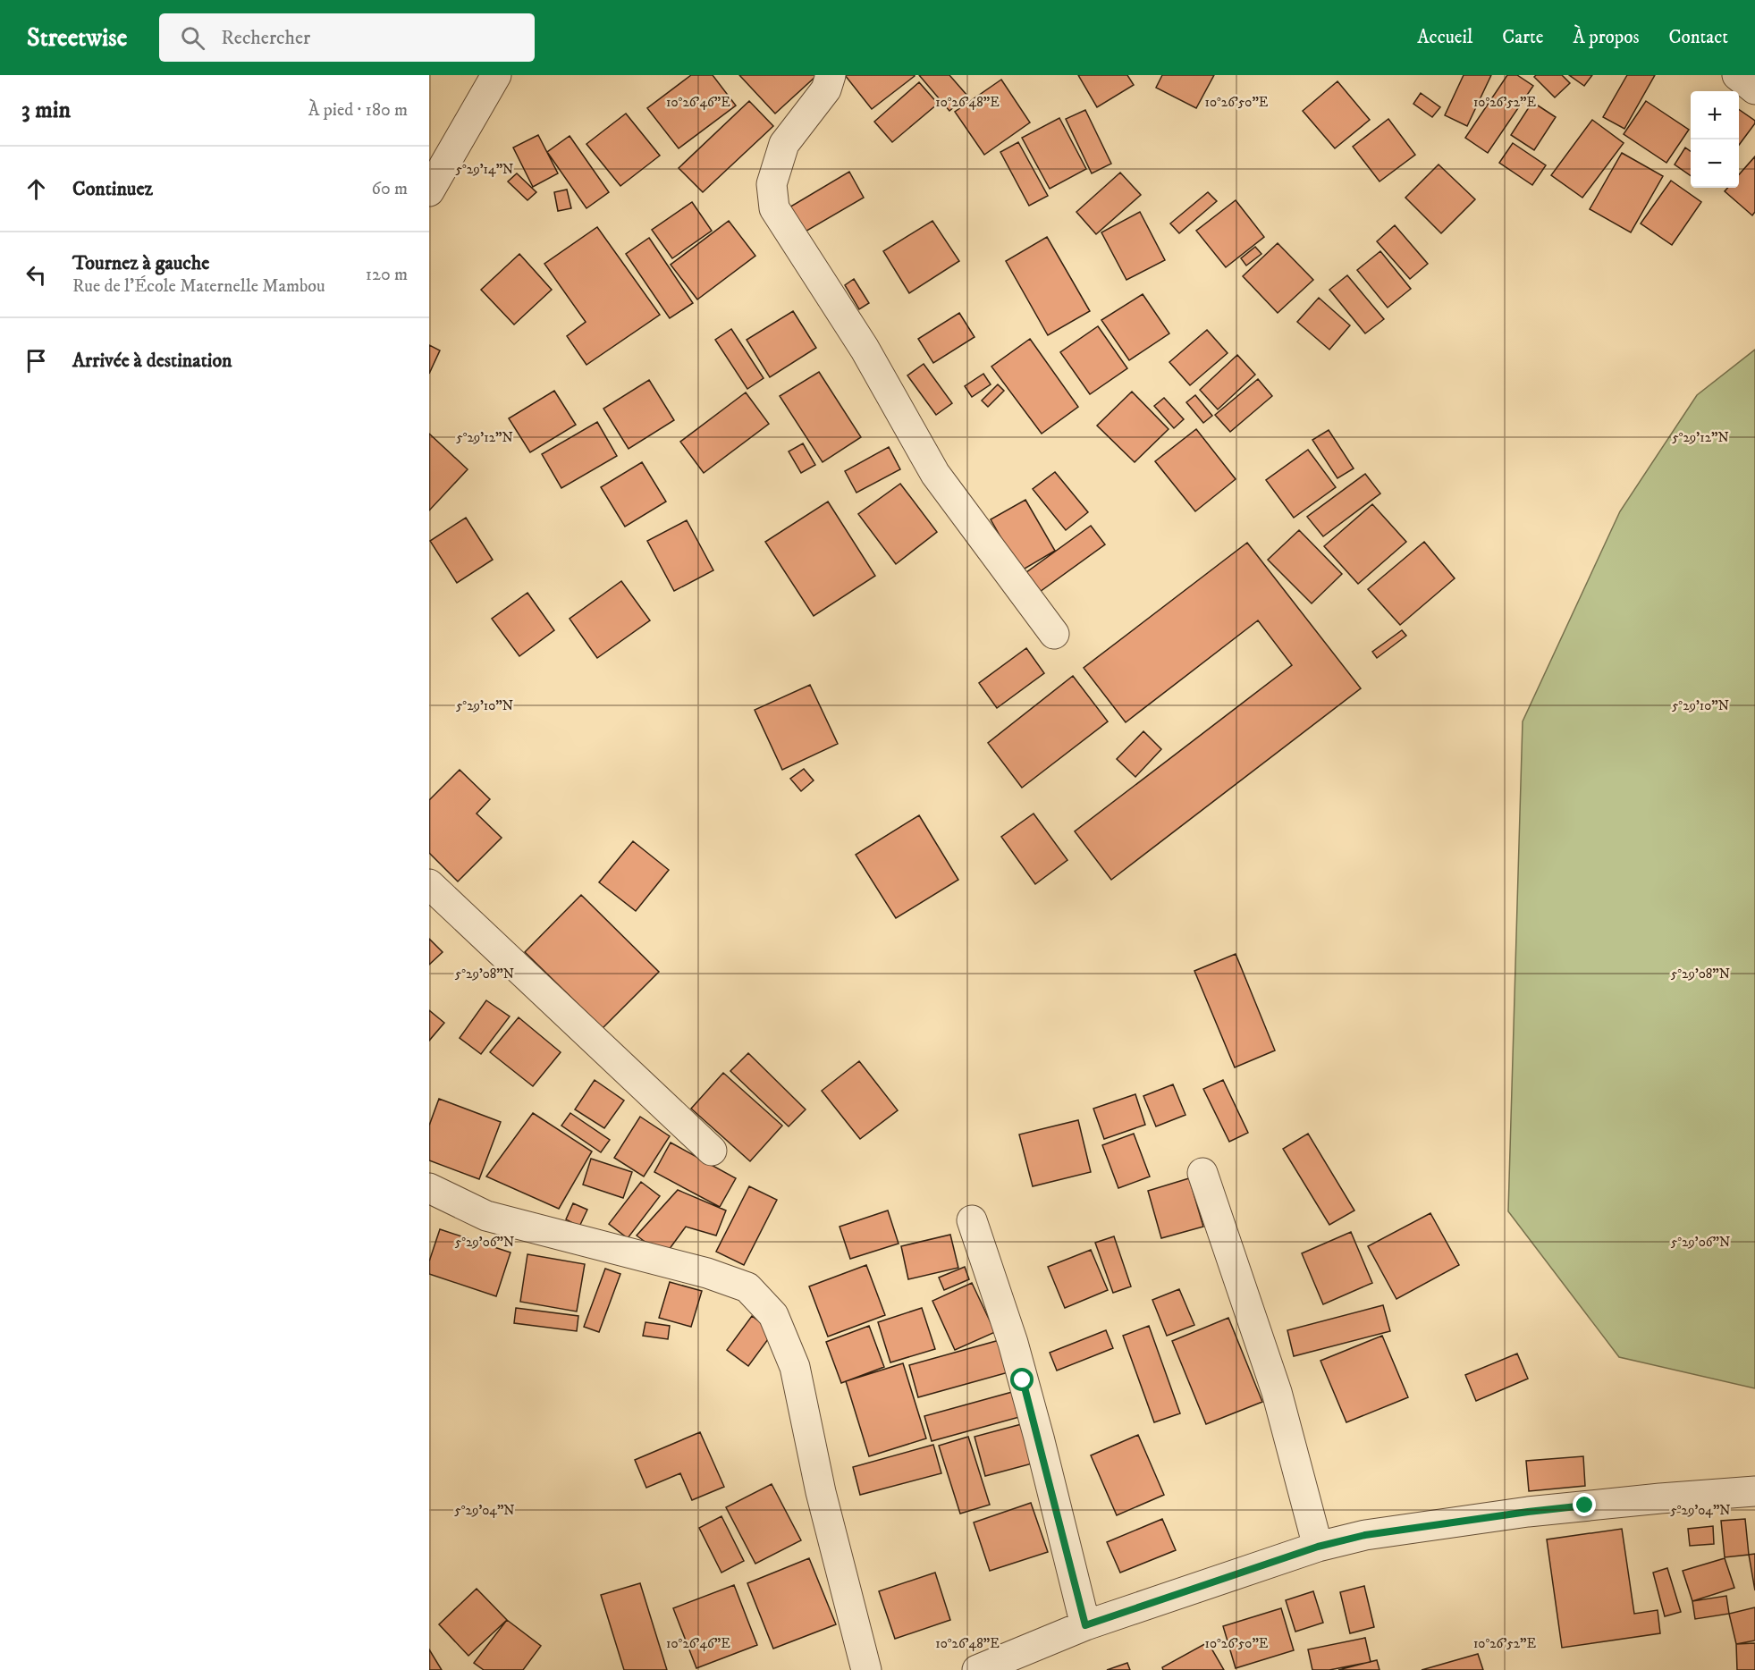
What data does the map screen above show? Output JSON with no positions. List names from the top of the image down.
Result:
{
  "page": {
    "header": "Streetwise",
    "search": "Rechercher",
    "nav": [
      "Accueil",
      "Carte",
      "À propos",
      "Contact"
    ],
    "heading": ["3 min", "À pied · 180 m"],
    "map_buttons": ["+", "−"],
    "list": [
      ["Continuez", "60 m"],
      ["Tournez à gauche", "Rue de l'École Maternelle Mambou", "120 m"],
      "Arrivée à destination"
    ]
  },
  "coordinates": [
    "10°26'46\"E",
    "10°26'48\"E",
    "10°26'50\"E",
    "10°26'52\"E",
    "5°29'14\"N",
    "5°29'12\"N",
    "5°29'10\"N",
    "5°29'08\"N",
    "5°29'06\"N",
    "5°29'04\"N"
  ]
}
